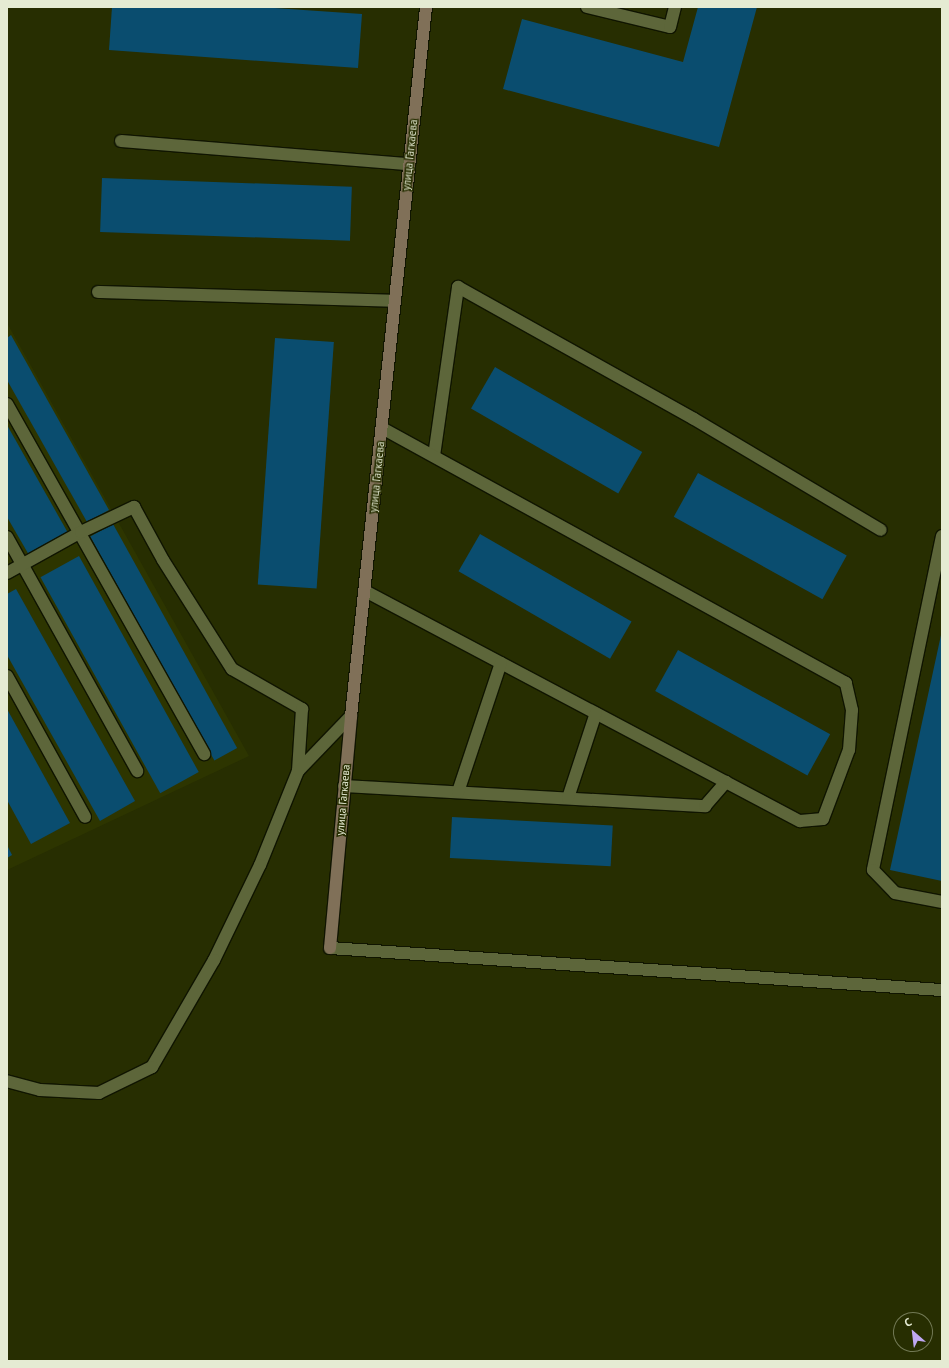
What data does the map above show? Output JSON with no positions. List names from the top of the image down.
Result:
{
  "streets": {
    "street": ["улица Гагкаева"]
  },
  "north": "top left"
}
